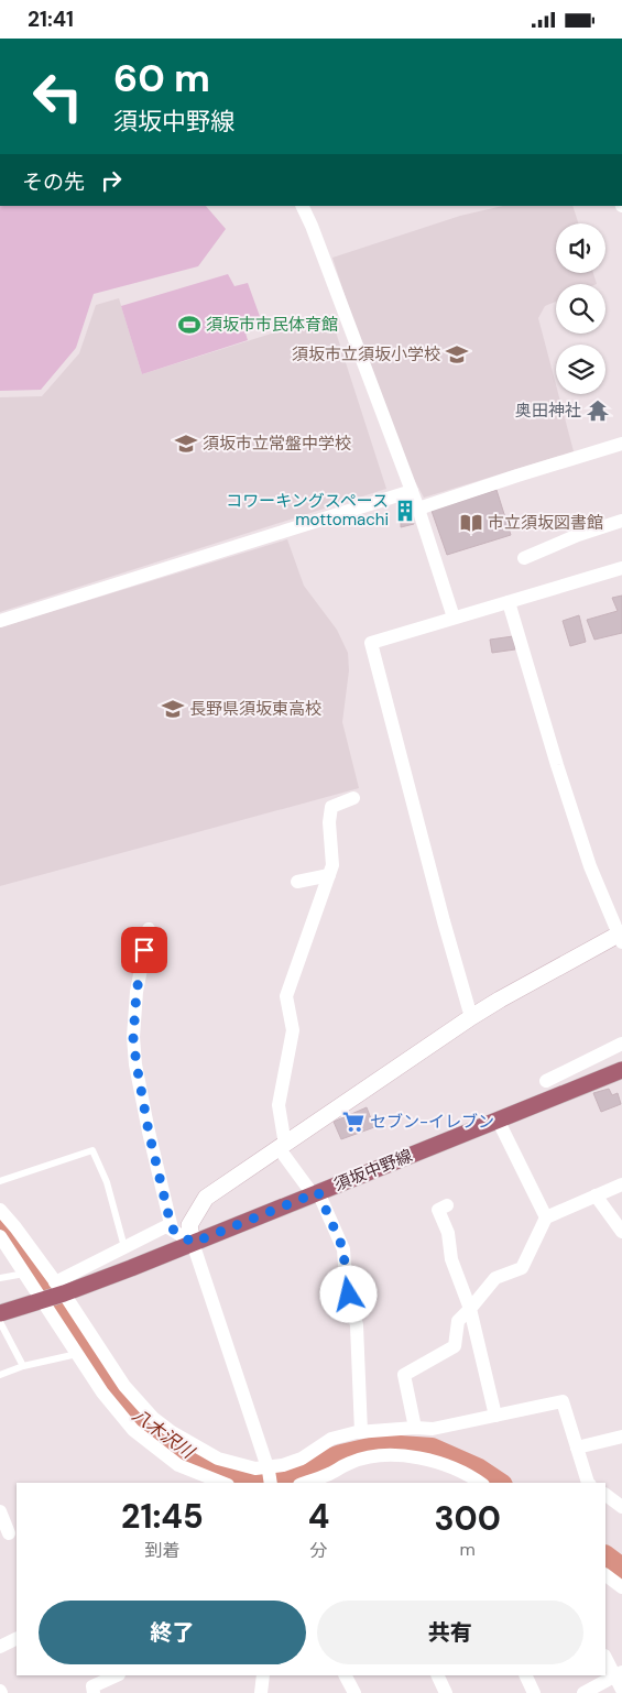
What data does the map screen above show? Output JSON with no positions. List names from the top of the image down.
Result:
{
  "streets": {
    "main road": ["須坂中野線"]
  },
  "water": ["八木沢川"],
  "places": {
    "sports": ["須坂市市民体育館"],
    "school or university": ["須坂市立須坂小学校", "須坂市立常盤中学校", "長野県須坂東高校"],
    "temple": ["奥田神社"],
    "building": ["コワーキングスペース mottomachi"],
    "library": ["市立須坂図書館"],
    "supermarket": ["セブン-イレブン"]
  },
  "page": {
    "status": "21:41",
    "turn": ["60 m", "須坂中野線"],
    "then": "その先",
    "eta": [
      "21:45",
      "到着",
      "4",
      "分",
      "300",
      "m"
    ],
    "buttons": ["終了", "共有"]
  }
}
